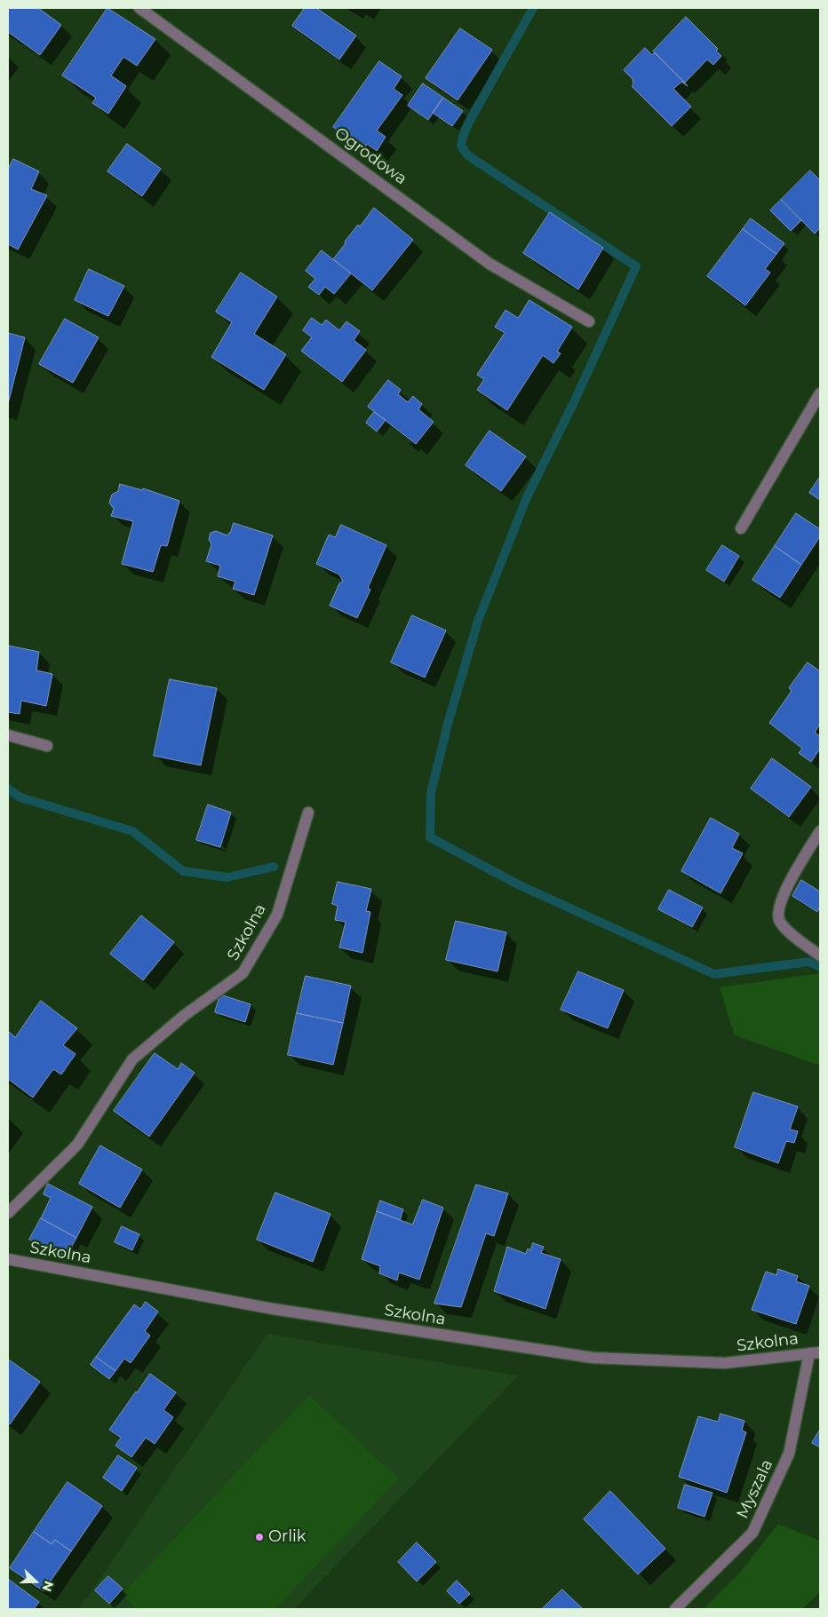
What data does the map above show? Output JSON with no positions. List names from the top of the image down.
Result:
{
  "streets": {
    "street": ["Ogrodowa", "Szkolna", "Myszala"]
  },
  "crossings": [
    ["Szkolna", "Myszala"]
  ],
  "places": ["Orlik"],
  "north": "right"
}
